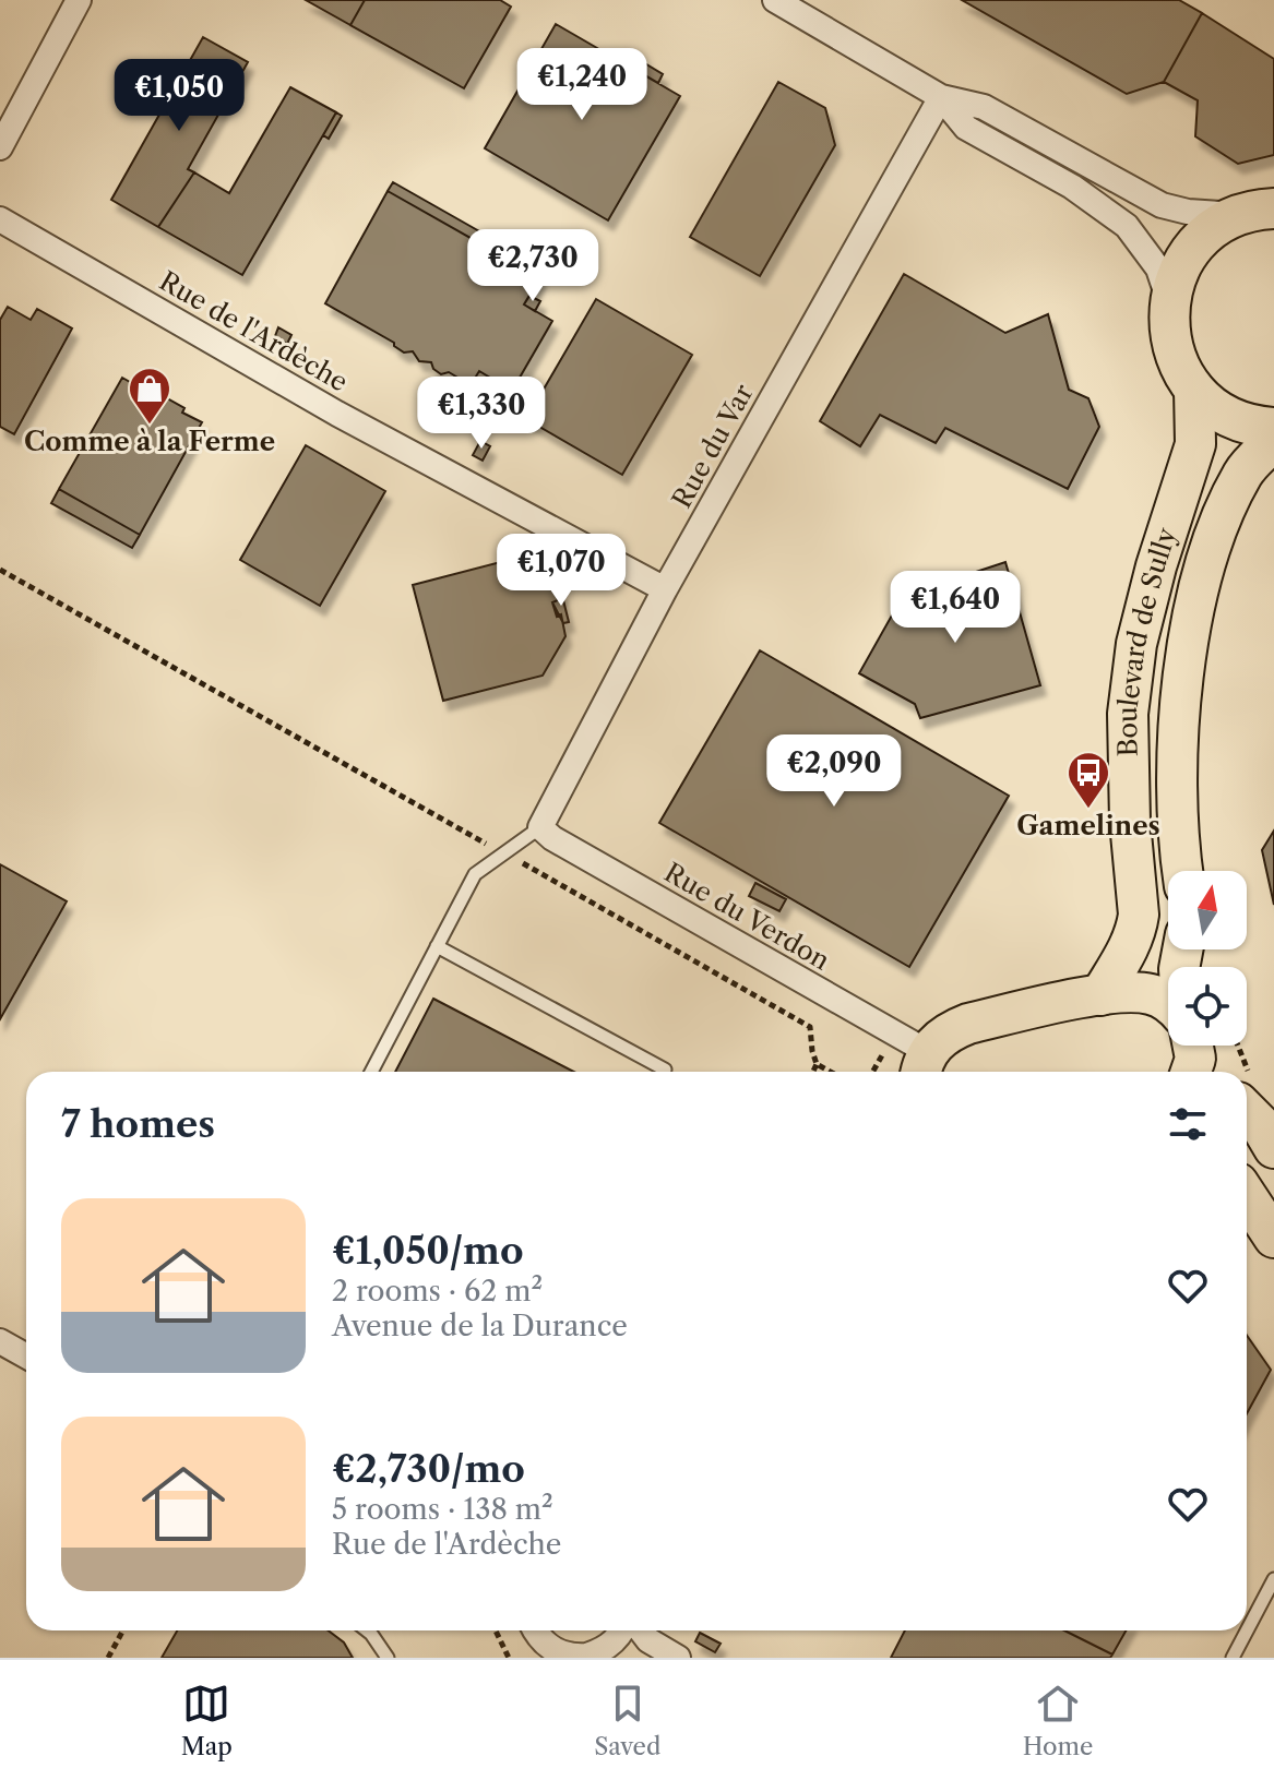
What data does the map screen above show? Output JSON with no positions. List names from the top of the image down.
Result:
{
  "streets": {
    "main road": ["Boulevard de Sully"],
    "street": ["Rue de l'Ardèche", "Rue du Var", "Rue du Verdon"]
  },
  "crossings": [
    ["Rue de l'Ardèche", "Rue du Var"],
    ["Rue du Var", "Rue du Verdon"]
  ],
  "places": {
    "shop": ["Comme à la Ferme"],
    "bus stop": ["Gamelines"]
  },
  "north": "top",
  "page": {
    "price": [
      "€1,240",
      "€1,050",
      "€2,730",
      "€1,330",
      "€1,070",
      "€1,640",
      "€2,090"
    ],
    "heading": "7 homes",
    "list": [
      {
        "name": "€1,050/mo",
        "note": "2 rooms · 62 m² · Avenue de la Durance"
      },
      {
        "name": "€2,730/mo",
        "note": "5 rooms · 138 m² · Rue de l'Ardèche"
      }
    ],
    "tabs": ["Map", "Saved", "Home"]
  }
}
